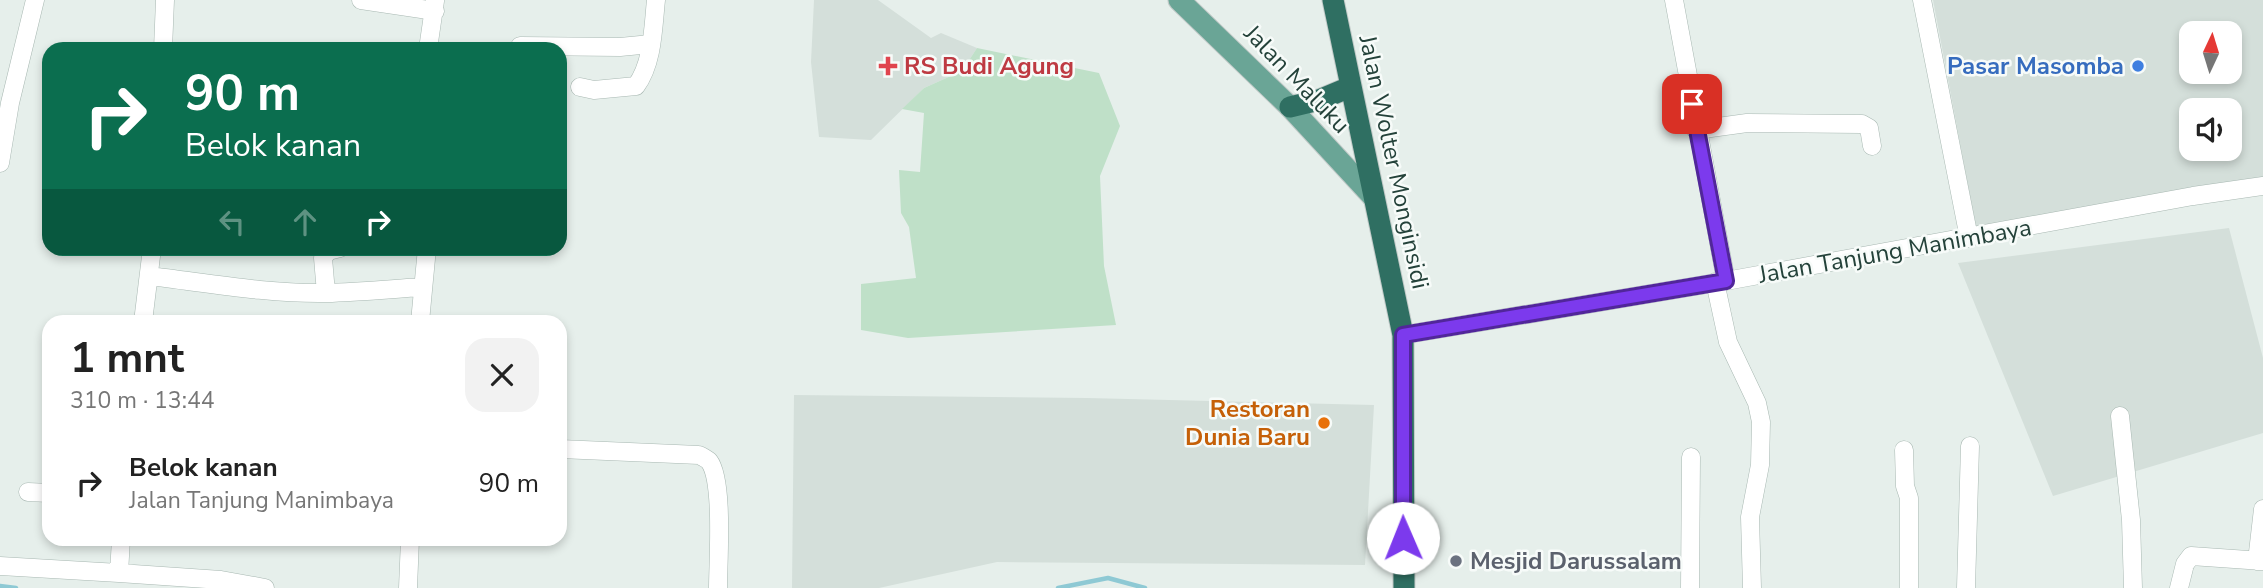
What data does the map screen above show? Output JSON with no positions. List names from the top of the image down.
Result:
{
  "streets": {
    "highway": ["Jalan Wolter Monginsidi"],
    "main road": ["Jalan Maluku"],
    "street": ["Jalan Tanjung Manimbaya"]
  },
  "crossings": [
    ["Jalan Maluku", "Jalan Wolter Monginsidi"],
    ["Jalan Wolter Monginsidi", "Jalan Tanjung Manimbaya"]
  ],
  "places": {
    "health": ["RS Budi Agung"],
    "other": ["Pasar Masomba", "Restoran Dunia Baru", "Mesjid Darussalam"]
  },
  "north": "top",
  "page": {
    "turn": ["90 m", "Belok kanan"],
    "heading": ["1 mnt", "310 m · 13:44"],
    "list": [
      {
        "name": "Belok kanan",
        "note": "Jalan Tanjung Manimbaya",
        "value": "90 m"
      }
    ]
  }
}
